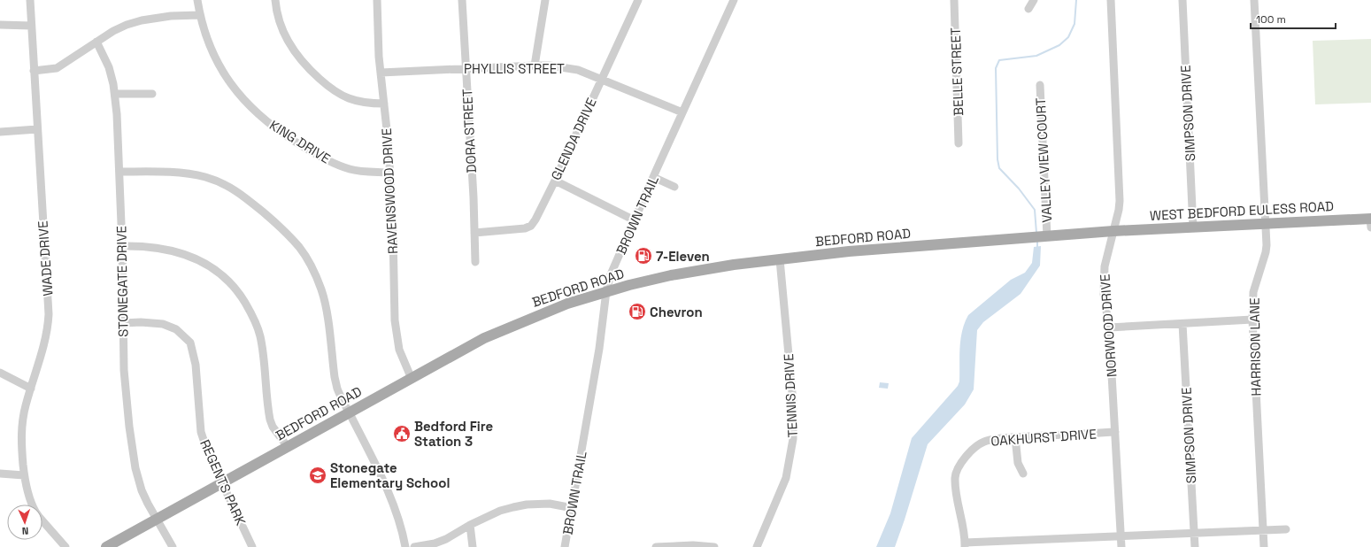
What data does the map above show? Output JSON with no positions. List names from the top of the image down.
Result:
{
  "streets": {
    "main road": ["WEST BEDFORD EULESS ROAD", "BEDFORD ROAD"],
    "street": [
      "PHYLLIS STREET",
      "BELLE STREET",
      "SIMPSON DRIVE",
      "DORA STREET",
      "GLENDA DRIVE",
      "KING DRIVE",
      "VALLEY VIEW COURT",
      "RAVENSWOOD DRIVE",
      "BROWN TRAIL",
      "WADE DRIVE",
      "STONEGATE DRIVE",
      "NORWOOD DRIVE",
      "HARRISON LANE",
      "TENNIS DRIVE",
      "OAKHURST DRIVE",
      "REGENTS PARK"
    ]
  },
  "crossings": [
    ["PHYLLIS STREET", "DORA STREET"],
    ["PHYLLIS STREET", "GLENDA DRIVE"],
    ["PHYLLIS STREET", "RAVENSWOOD DRIVE"],
    ["PHYLLIS STREET", "BROWN TRAIL"],
    ["SIMPSON DRIVE", "WEST BEDFORD EULESS ROAD"],
    ["DORA STREET", "GLENDA DRIVE"],
    ["KING DRIVE", "RAVENSWOOD DRIVE"],
    ["VALLEY VIEW COURT", "BEDFORD ROAD"],
    ["RAVENSWOOD DRIVE", "BEDFORD ROAD"],
    ["WEST BEDFORD EULESS ROAD", "BEDFORD ROAD"],
    ["WEST BEDFORD EULESS ROAD", "NORWOOD DRIVE"],
    ["WEST BEDFORD EULESS ROAD", "HARRISON LANE"],
    ["BROWN TRAIL", "BEDFORD ROAD"],
    ["BEDFORD ROAD", "STONEGATE DRIVE"],
    ["BEDFORD ROAD", "NORWOOD DRIVE"],
    ["BEDFORD ROAD", "TENNIS DRIVE"],
    ["BEDFORD ROAD", "REGENTS PARK"],
    ["STONEGATE DRIVE", "REGENTS PARK"],
    ["NORWOOD DRIVE", "OAKHURST DRIVE"]
  ],
  "places": {
    "fuel station": ["7-Eleven", "Chevron"],
    "public building": ["Bedford Fire Station 3"],
    "school or university": ["Stonegate Elementary School"]
  },
  "scale_bar": "100 m",
  "north": "bottom"
}
